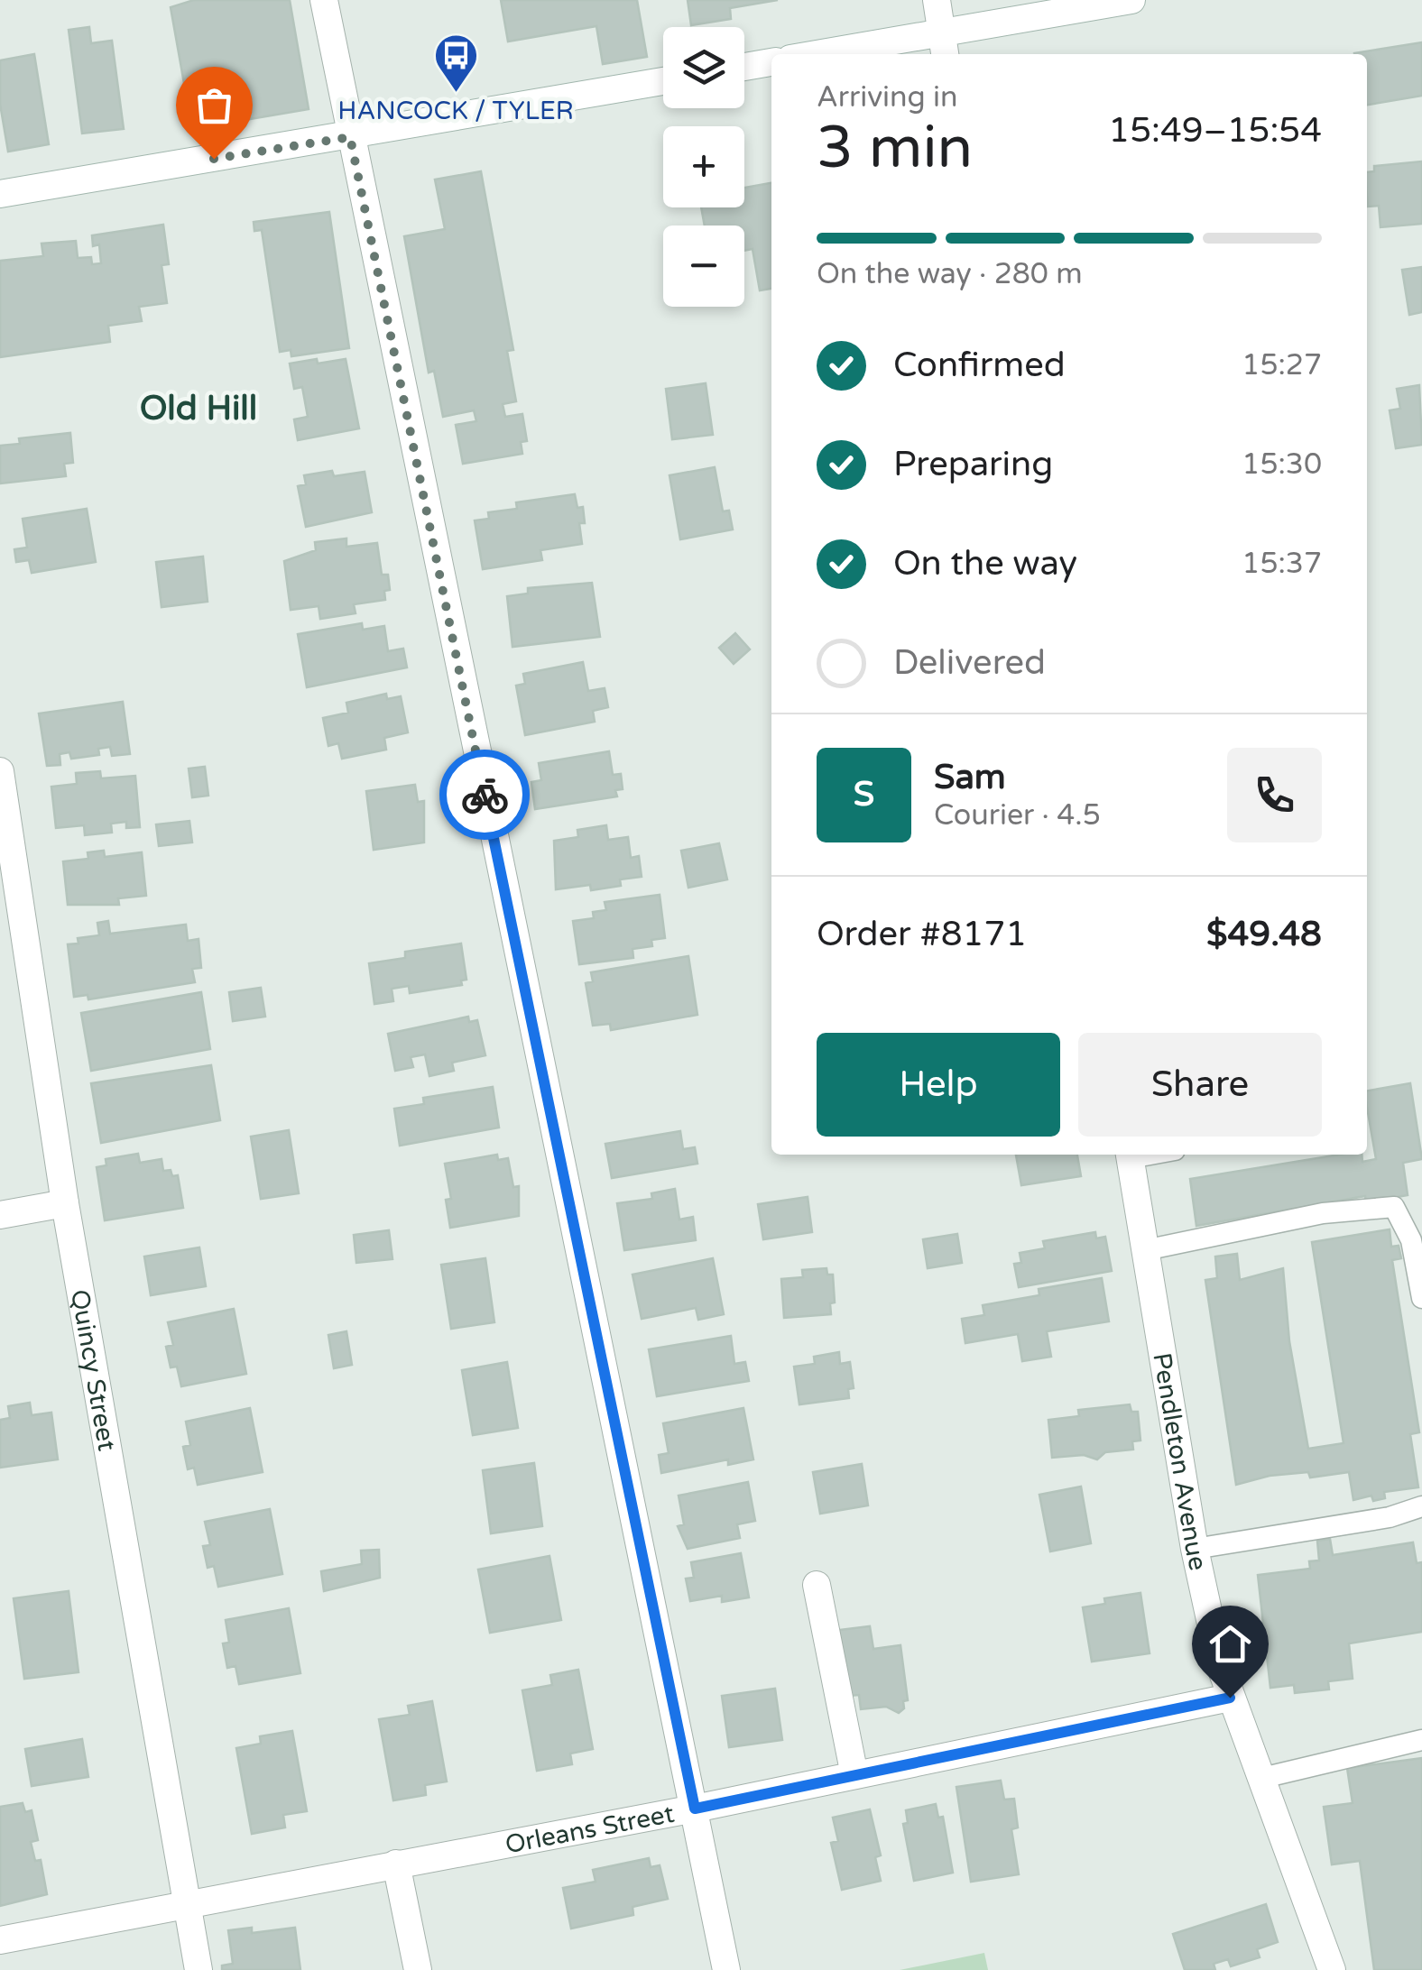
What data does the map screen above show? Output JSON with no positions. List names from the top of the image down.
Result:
{
  "streets": {
    "street": ["Quincy Street", "Pendleton Avenue", "Orleans Street"]
  },
  "crossings": [
    ["Quincy Street", "Orleans Street"],
    ["Pendleton Avenue", "Orleans Street"]
  ],
  "districts": ["Old Hill"],
  "places": {
    "bus stop": ["HANCOCK / TYLER"]
  },
  "page": {
    "map_buttons": ["+", "−"],
    "heading": ["3 min", "Arriving in", "15:49–15:54"],
    "panel": [
      "Sam",
      "Courier · 4.5",
      "Order #8171",
      "$49.48"
    ],
    "bar": "On the way · 280 m",
    "list": [
      ["Confirmed", "15:27"],
      ["Preparing", "15:30"],
      ["On the way", "15:37"],
      "Delivered"
    ],
    "round": "S",
    "buttons": ["Help", "Share"]
  }
}
